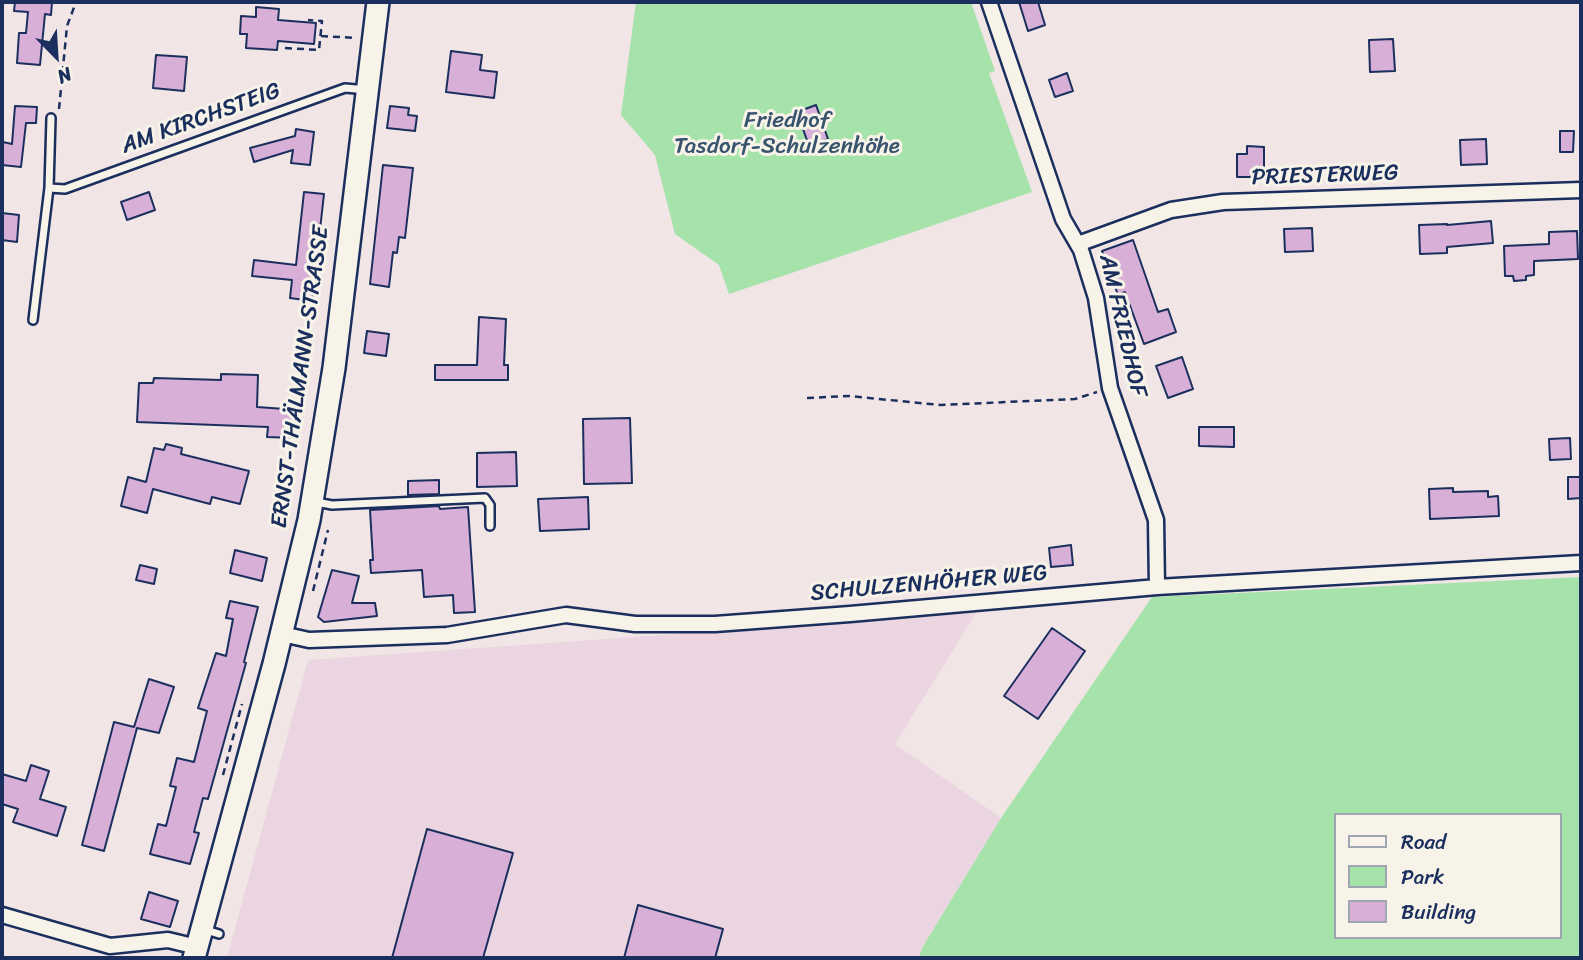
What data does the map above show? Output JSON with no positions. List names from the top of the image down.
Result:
{
  "streets": {
    "main road": ["ERNST-THÄLMANN-STRASSE"],
    "street": ["PRIESTERWEG", "AM FRIEDHOF", "SCHULZENHÖHER WEG"],
    "lane": ["AM KIRCHSTEIG"]
  },
  "crossings": [
    ["AM KIRCHSTEIG", "ERNST-THÄLMANN-STRASSE"],
    ["PRIESTERWEG", "AM FRIEDHOF"],
    ["AM FRIEDHOF", "SCHULZENHÖHER WEG"],
    ["ERNST-THÄLMANN-STRASSE", "SCHULZENHÖHER WEG"]
  ],
  "parks": ["Friedhof Tasdorf-Schulzenhöhe"],
  "legend": ["Road", "Park", "Building"],
  "north": "bottom right"
}
